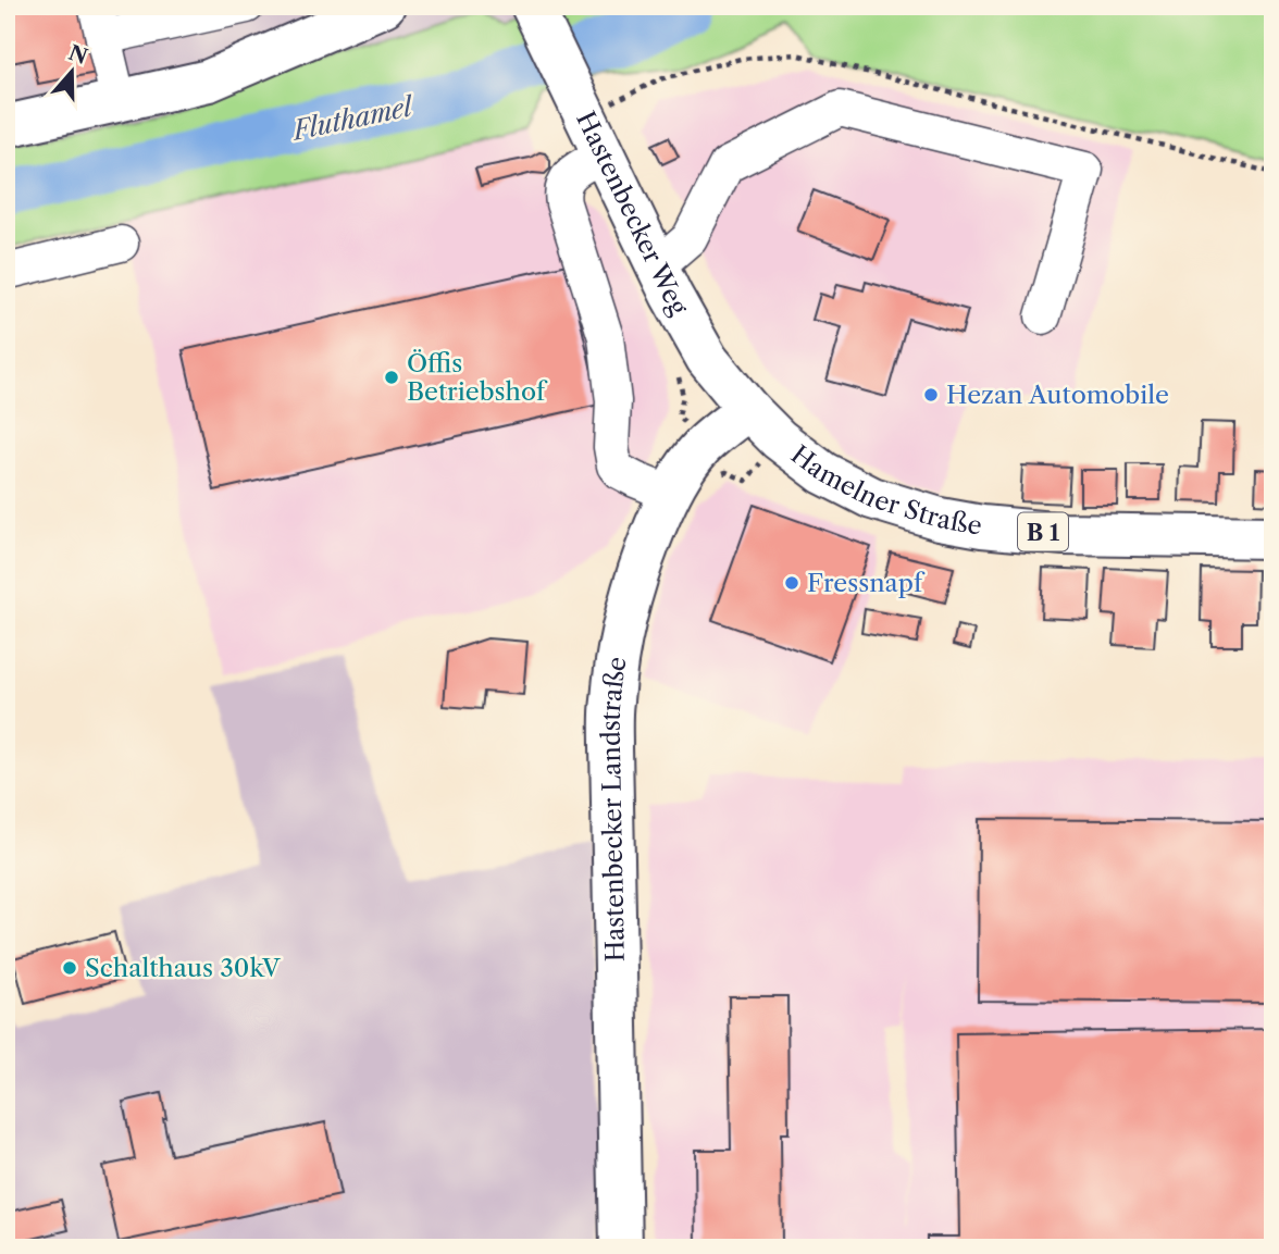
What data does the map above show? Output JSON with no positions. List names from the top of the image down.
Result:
{
  "streets": {
    "main road": [
      "Hastenbecker Weg",
      "Hamelner Straße",
      "B 1",
      "Hastenbecker Landstraße"
    ]
  },
  "crossings": [
    ["Hastenbecker Weg", "Hamelner Straße"],
    ["Hastenbecker Weg", "Hastenbecker Landstraße"],
    ["Hamelner Straße", "Hastenbecker Landstraße"]
  ],
  "water": ["Fluthamel"],
  "places": [
    "Öffis Betriebshof",
    "Hezan Automobile",
    "Fressnapf",
    "Schalthaus 30kV"
  ],
  "north": "top"
}
